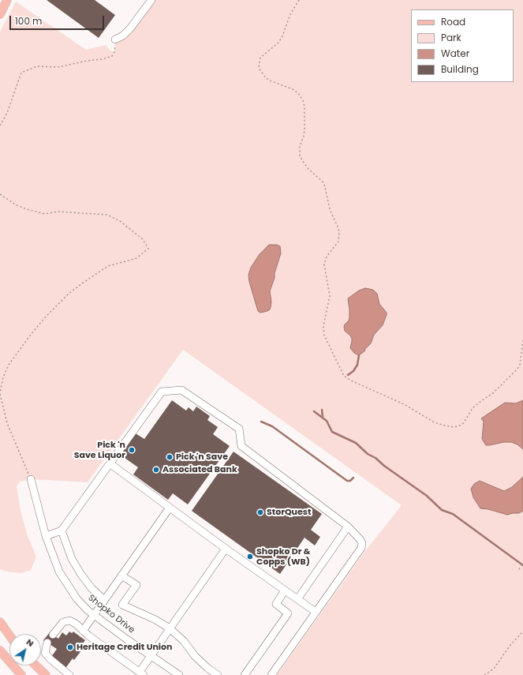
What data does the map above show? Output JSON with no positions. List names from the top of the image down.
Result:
{
  "streets": {
    "street": ["Shopko Drive"]
  },
  "places": [
    "Pick 'n Save Liquor",
    "Pick 'n Save",
    "Associated Bank",
    "StorQuest",
    "Shopko Dr & Copps (WB)",
    "Heritage Credit Union"
  ],
  "legend": [
    "Road",
    "Park",
    "Water",
    "Building"
  ],
  "scale_bar": "100 m",
  "north": "top right"
}
